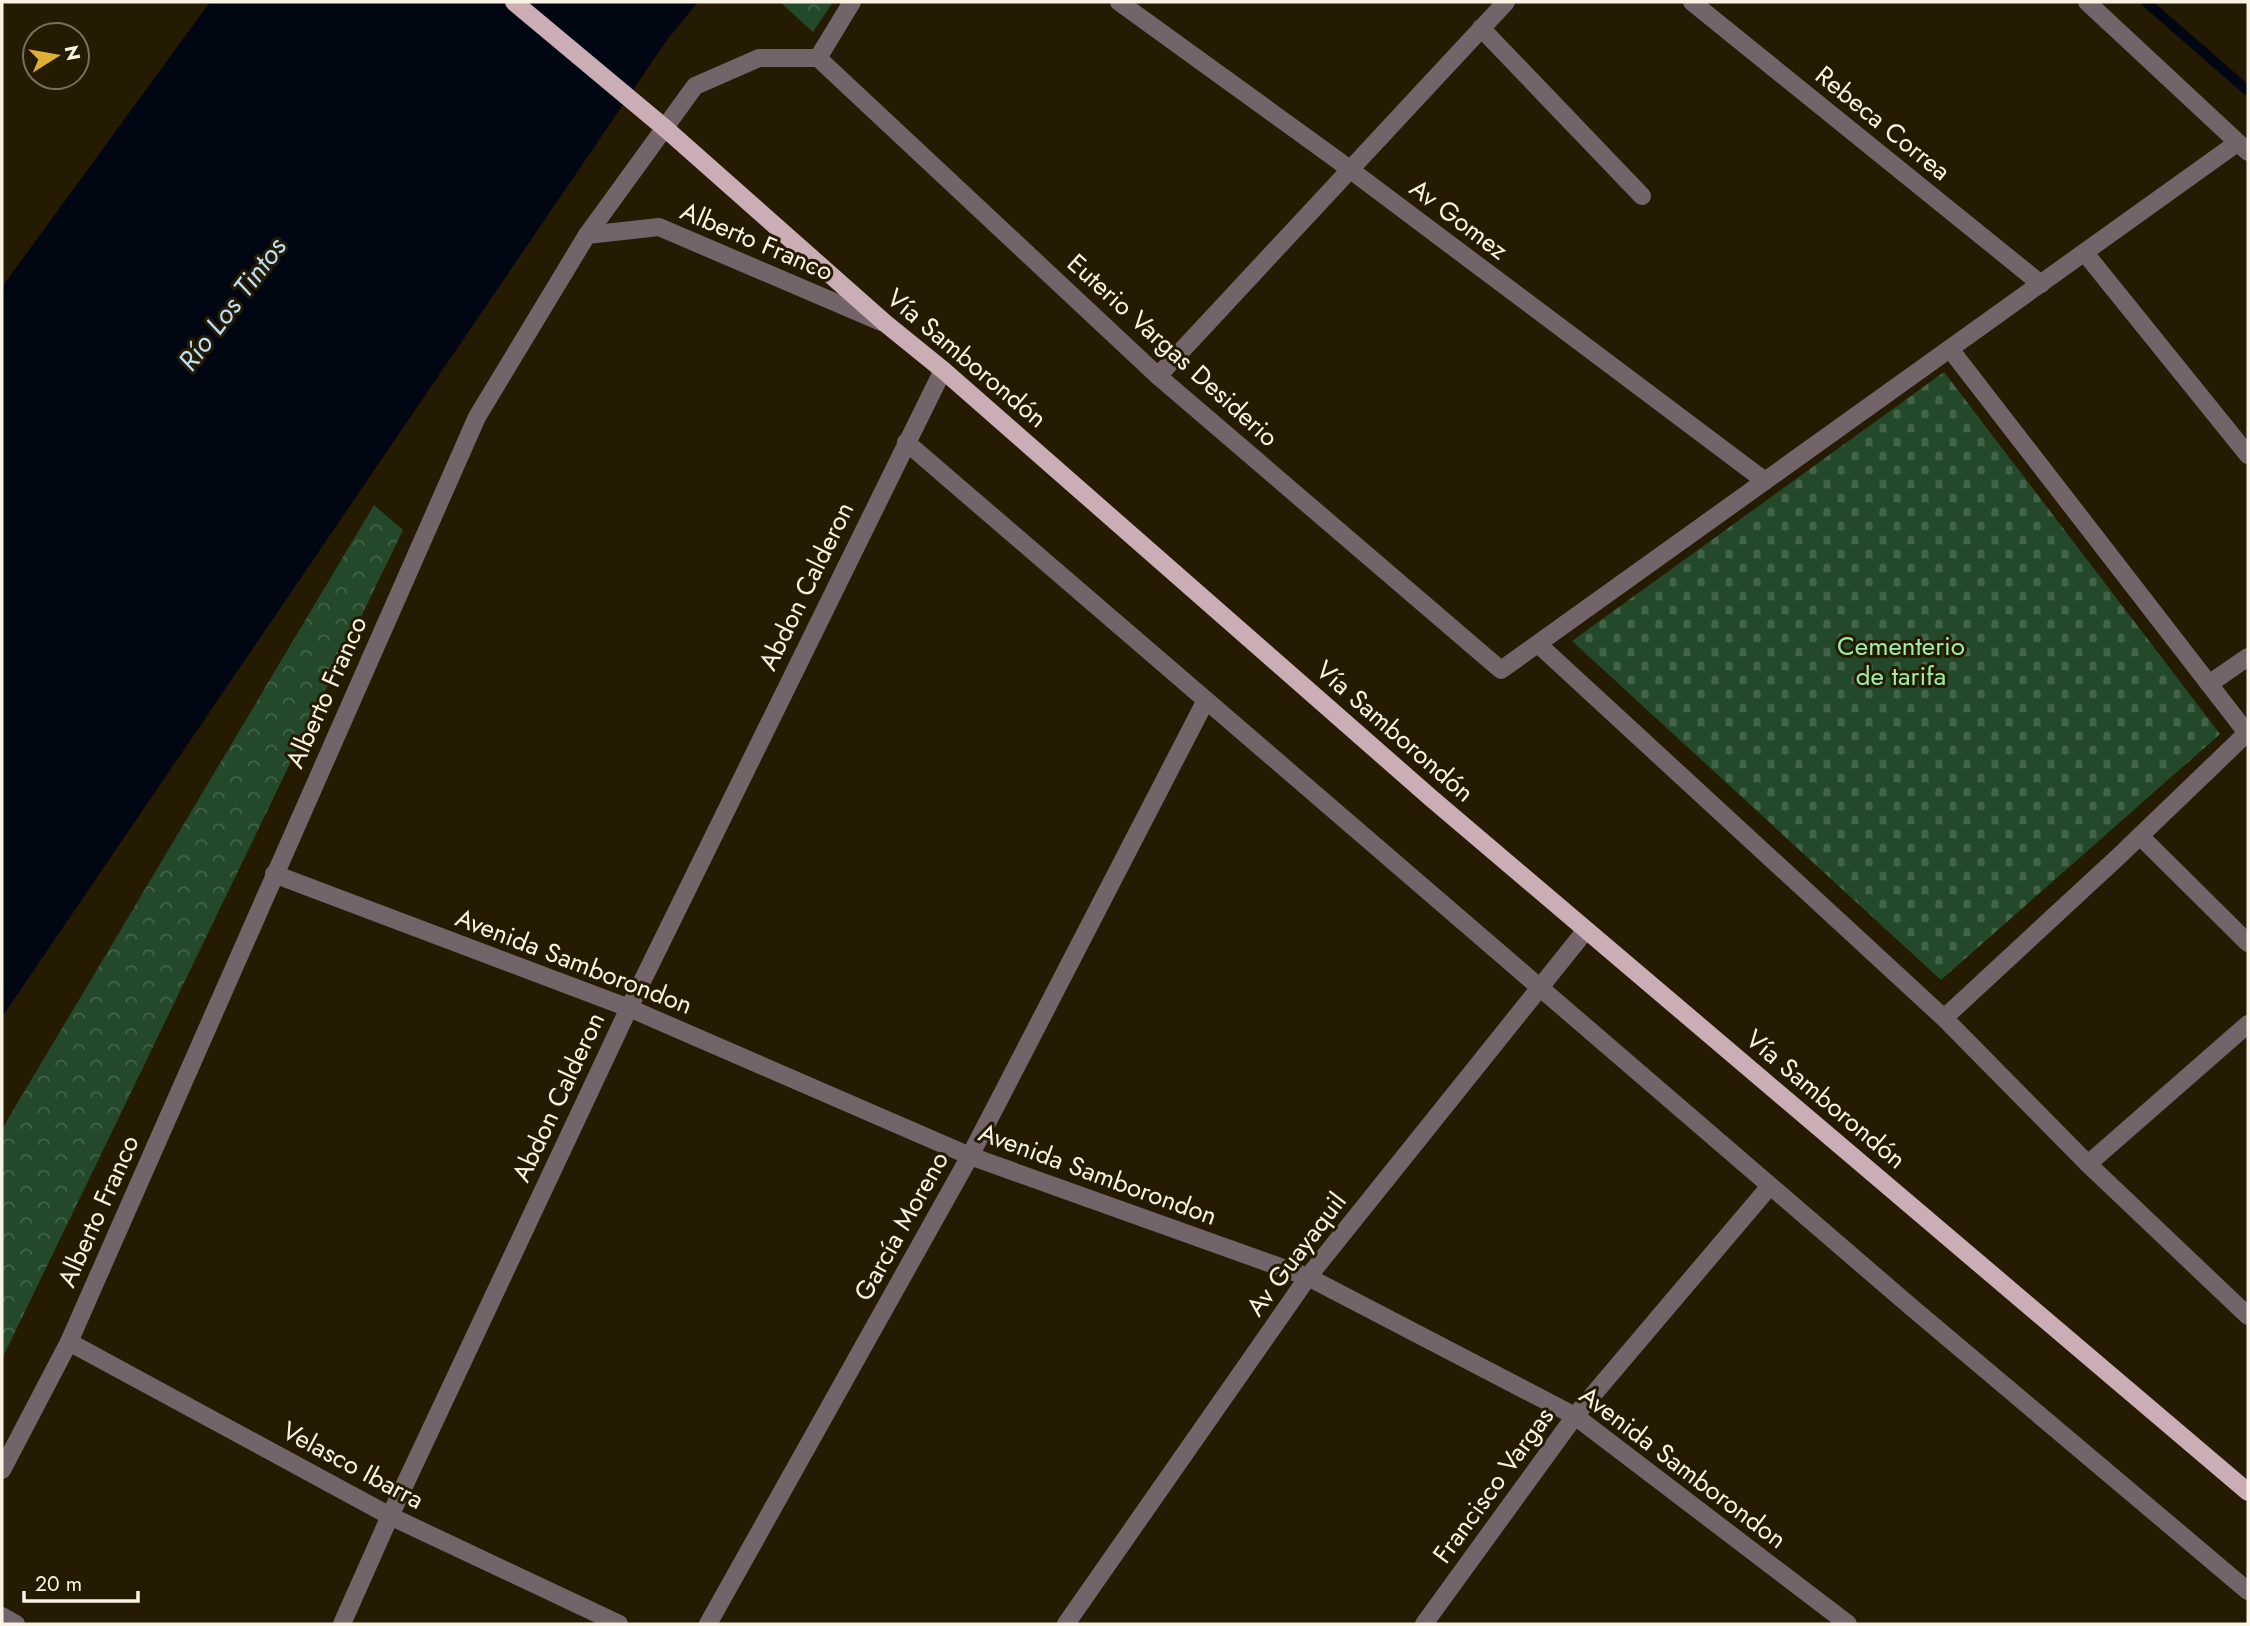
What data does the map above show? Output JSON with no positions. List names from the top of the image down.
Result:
{
  "streets": {
    "main road": ["Vía Samborondón"],
    "street": [
      "Rebeca Correa",
      "Av Gomez",
      "Alberto Franco",
      "Euterio Vargas Desiderio",
      "Abdon Calderon",
      "Avenida Samborondon",
      "García Moreno",
      "Av Guayaquil",
      "Velasco Ibarra",
      "Francisco Vargas"
    ]
  },
  "crossings": [
    ["Alberto Franco", "Vía Samborondón"],
    ["Alberto Franco", "Avenida Samborondon"],
    ["Alberto Franco", "Velasco Ibarra"],
    ["Vía Samborondón", "Abdon Calderon"],
    ["Vía Samborondón", "Av Guayaquil"],
    ["Abdon Calderon", "Avenida Samborondon"],
    ["Abdon Calderon", "Velasco Ibarra"],
    ["Avenida Samborondon", "García Moreno"],
    ["Avenida Samborondon", "Av Guayaquil"],
    ["Avenida Samborondon", "Francisco Vargas"]
  ],
  "water": ["Río Los Tintos"],
  "parks": ["Cementerio de tarifa"],
  "scale_bar": "20 m",
  "north": "right"
}
